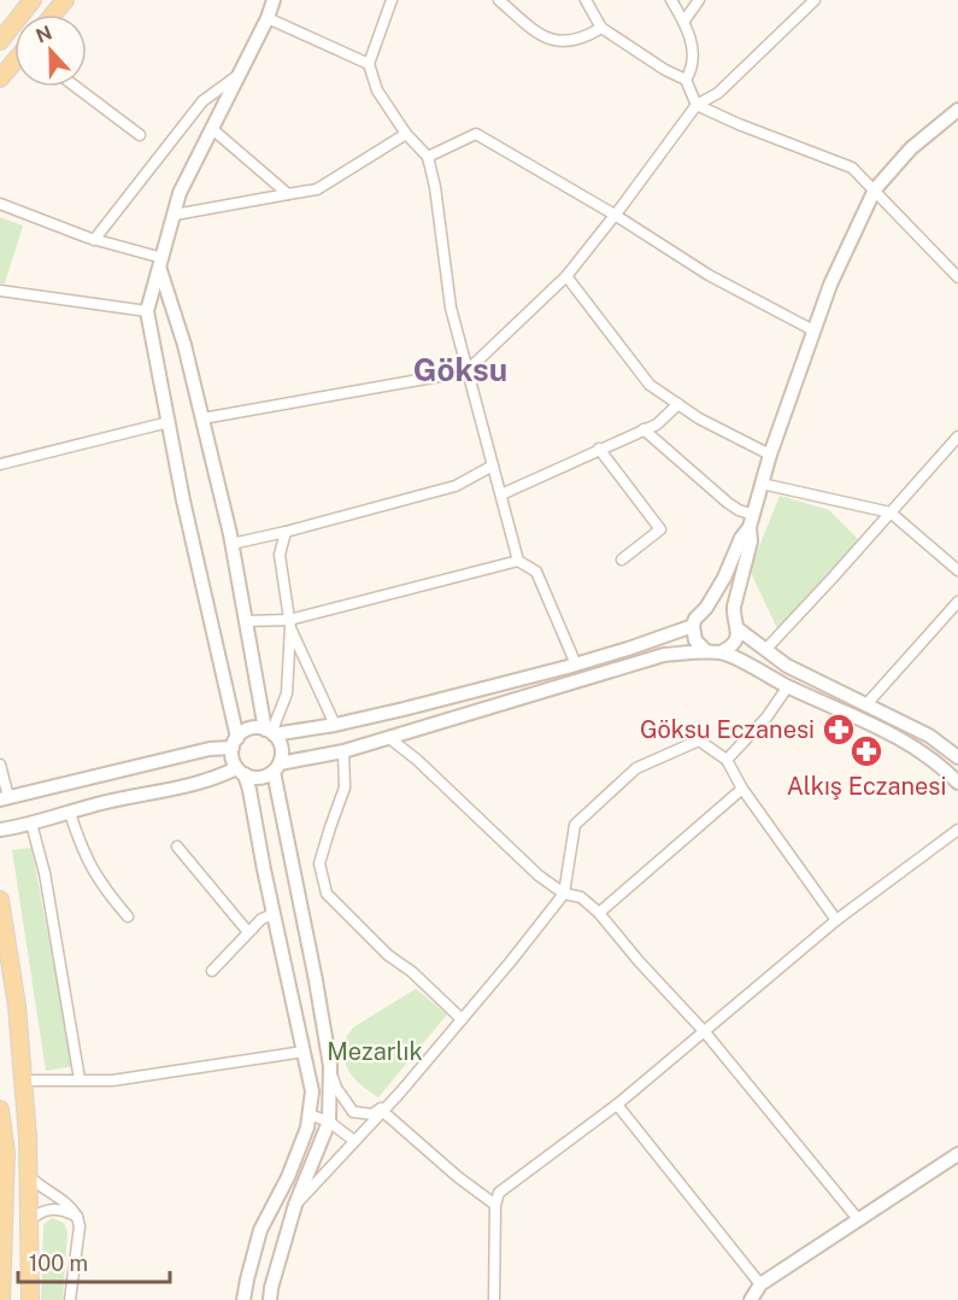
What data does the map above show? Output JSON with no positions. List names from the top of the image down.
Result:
{
  "districts": ["Göksu"],
  "parks": ["Mezarlık"],
  "places": {
    "pharmacy": ["Göksu Eczanesi", "Alkış Eczanesi"]
  },
  "scale_bar": "100 m",
  "north": "top"
}
